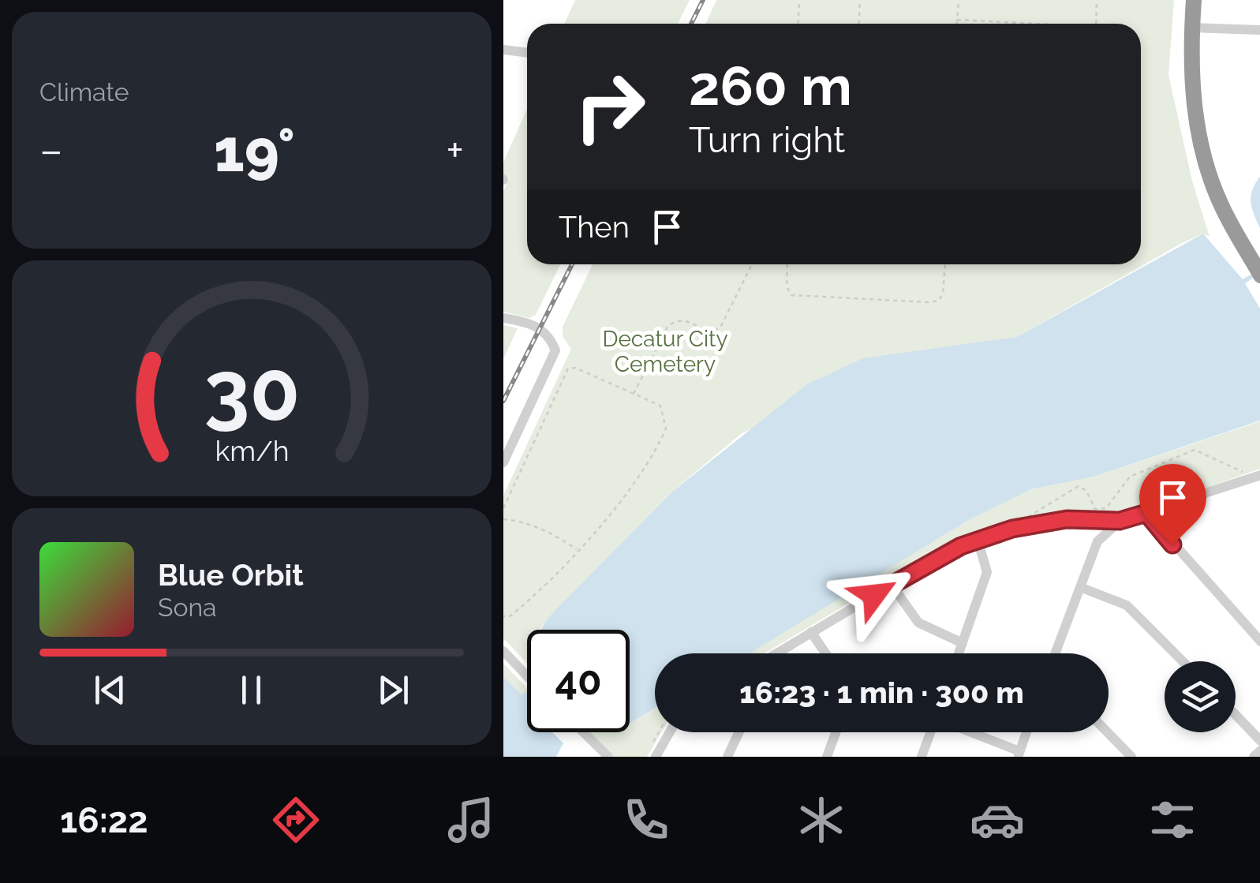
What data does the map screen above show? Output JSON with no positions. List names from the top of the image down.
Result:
{
  "parks": ["Decatur City Cemetery"],
  "page": {
    "tile": "Climate",
    "turn": ["260 m", "Turn right"],
    "heat": ["−", "19°", "+"],
    "then": "Then",
    "song": ["Blue Orbit", "Sona"],
    "limit": "40",
    "trip": "16:23 · 1 min · 300 m",
    "tabs": "16:22",
    "gauge": ["30", "km/h"]
  }
}
